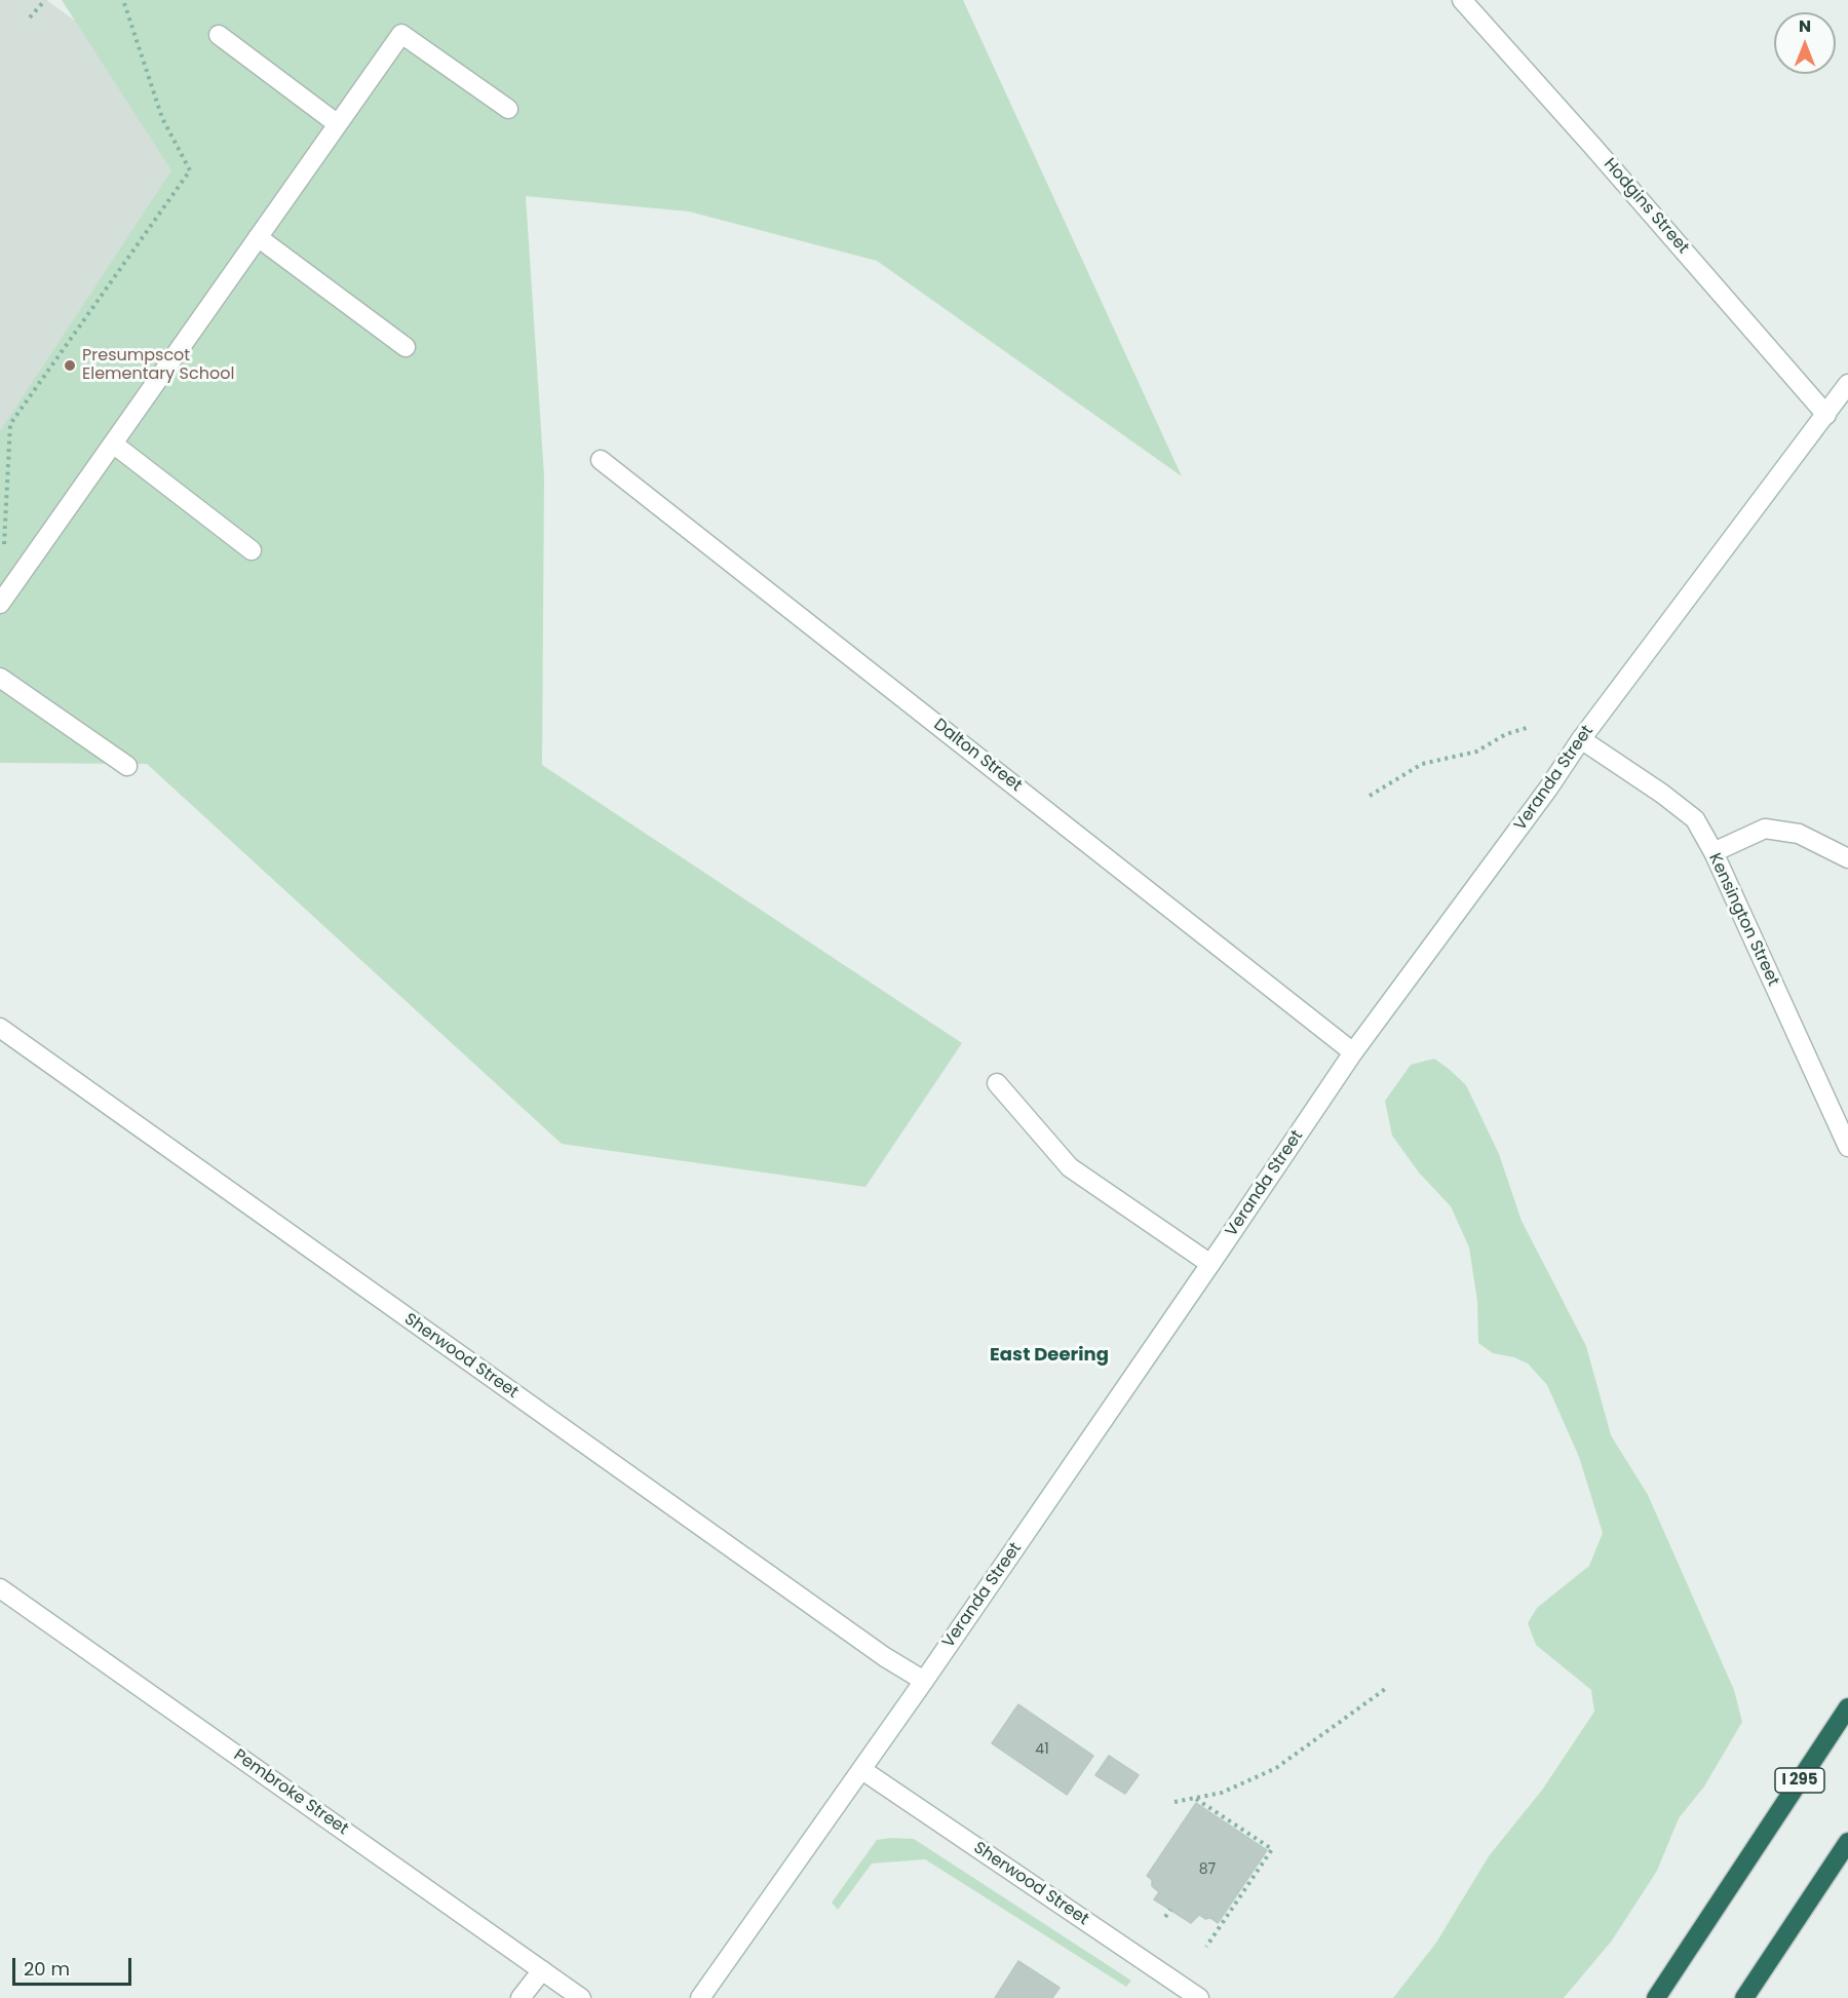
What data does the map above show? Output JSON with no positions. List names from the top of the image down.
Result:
{
  "streets": {
    "highway": ["I 295"],
    "street": [
      "Hodgins Street",
      "Dalton Street",
      "Veranda Street",
      "Kensington Street",
      "Sherwood Street",
      "Pembroke Street"
    ]
  },
  "crossings": [
    ["Hodgins Street", "Veranda Street"],
    ["Dalton Street", "Veranda Street"],
    ["Veranda Street", "Kensington Street"],
    ["Veranda Street", "Sherwood Street"]
  ],
  "districts": ["East Deering"],
  "places": ["Presumpscot Elementary School"],
  "house_numbers": ["41", "87"],
  "scale_bar": "20 m",
  "north": "top"
}
